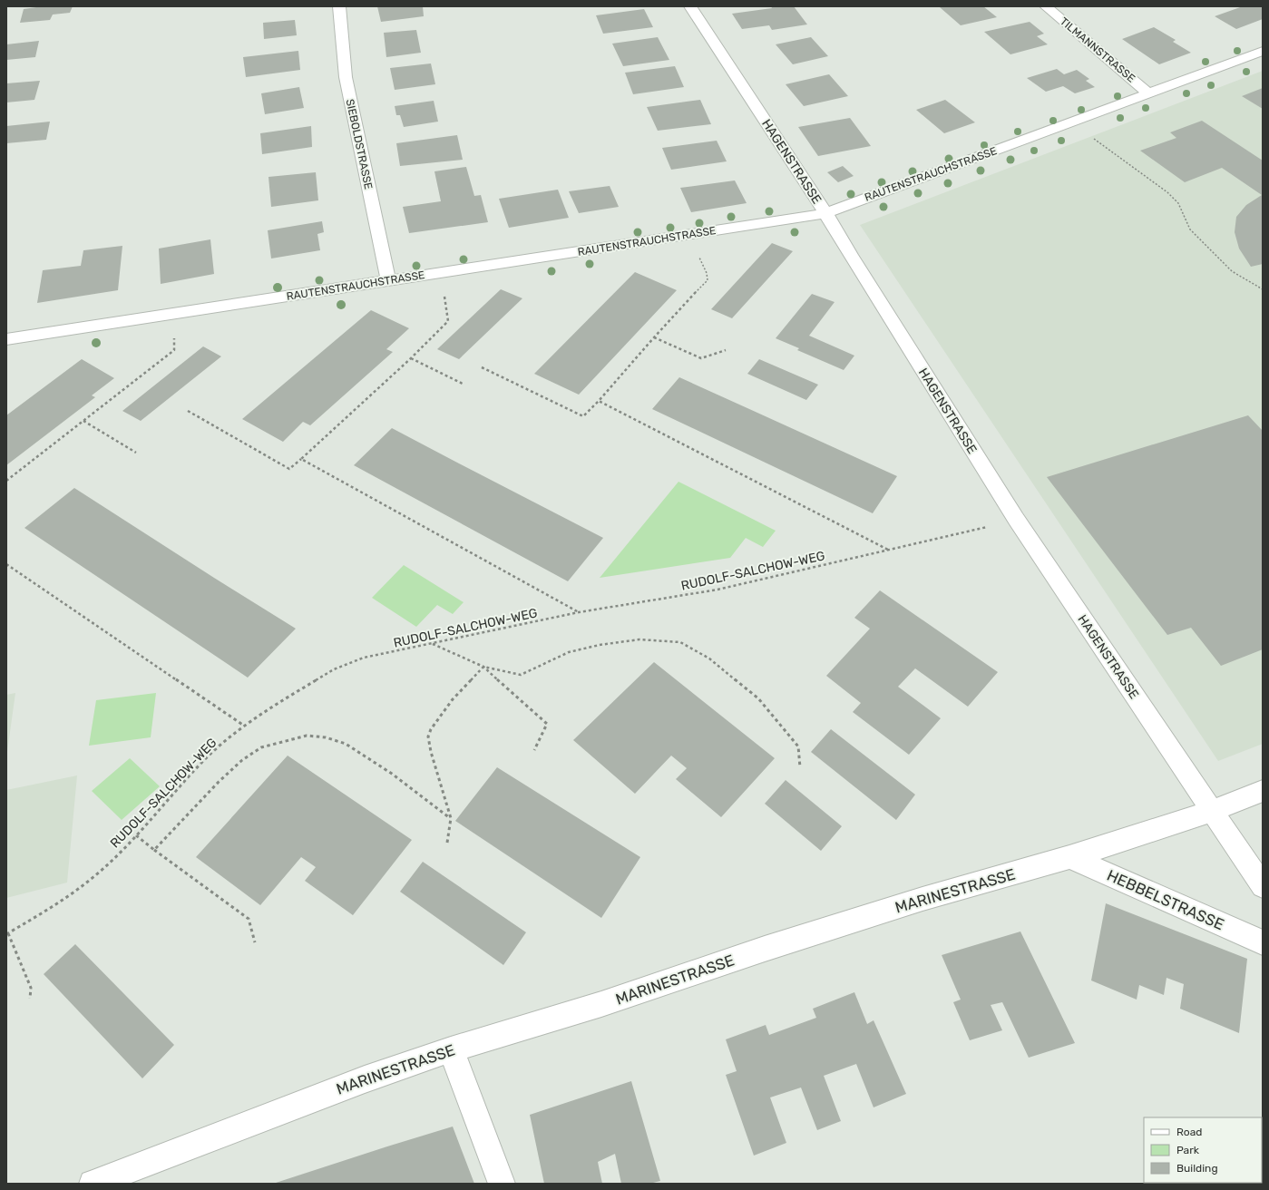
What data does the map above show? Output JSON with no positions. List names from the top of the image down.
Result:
{
  "streets": {
    "street": [
      "TILMANNSTRASSE",
      "SIEBOLDSTRASSE",
      "HAGENSTRASSE",
      "RAUTENSTRAUCHSTRASSE",
      "MARINESTRASSE",
      "HEBBELSTRASSE"
    ],
    "path": ["RUDOLF-SALCHOW-WEG"]
  },
  "crossings": [
    ["TILMANNSTRASSE", "RAUTENSTRAUCHSTRASSE"],
    ["SIEBOLDSTRASSE", "RAUTENSTRAUCHSTRASSE"],
    ["HAGENSTRASSE", "RAUTENSTRAUCHSTRASSE"],
    ["HAGENSTRASSE", "RUDOLF-SALCHOW-WEG"],
    ["HAGENSTRASSE", "MARINESTRASSE"],
    ["MARINESTRASSE", "HEBBELSTRASSE"]
  ],
  "legend": ["Road", "Park", "Building"]
}
